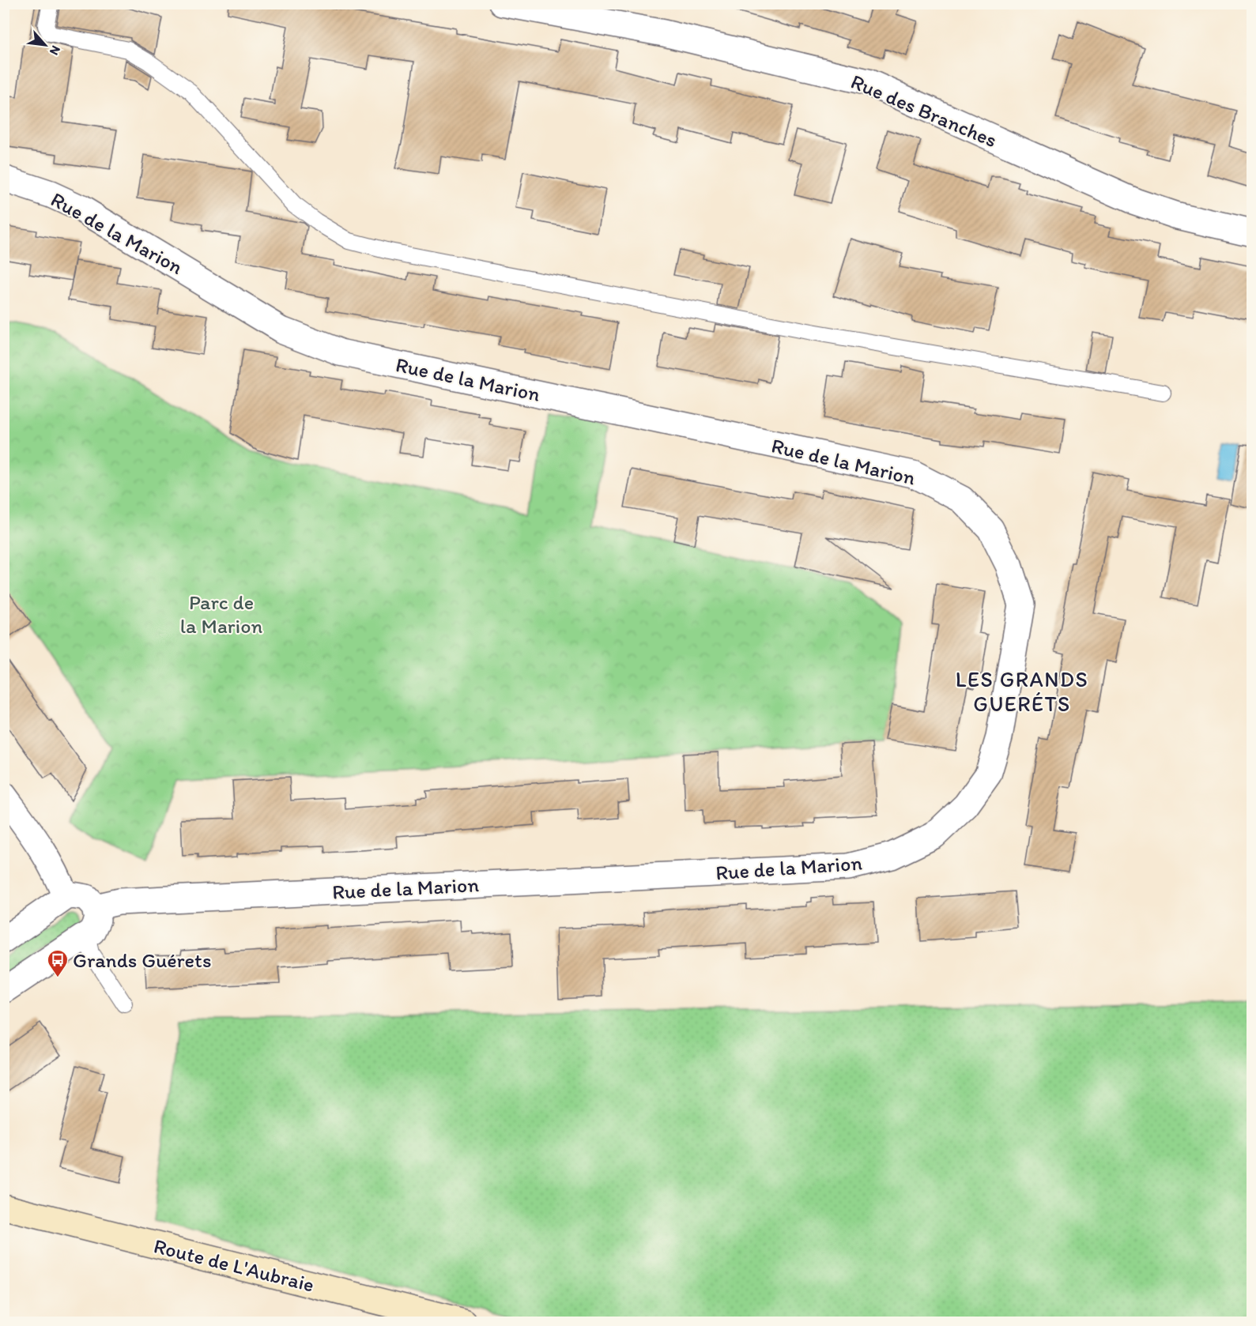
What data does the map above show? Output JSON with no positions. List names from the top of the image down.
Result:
{
  "streets": {
    "street": ["Rue des Branches", "Rue de la Marion", "Route de L'Aubraie"]
  },
  "districts": ["LES GRANDS GUERÉTS"],
  "parks": ["Parc de la Marion"],
  "places": {
    "bus stop": ["Grands Guérets"]
  },
  "north": "bottom right"
}
